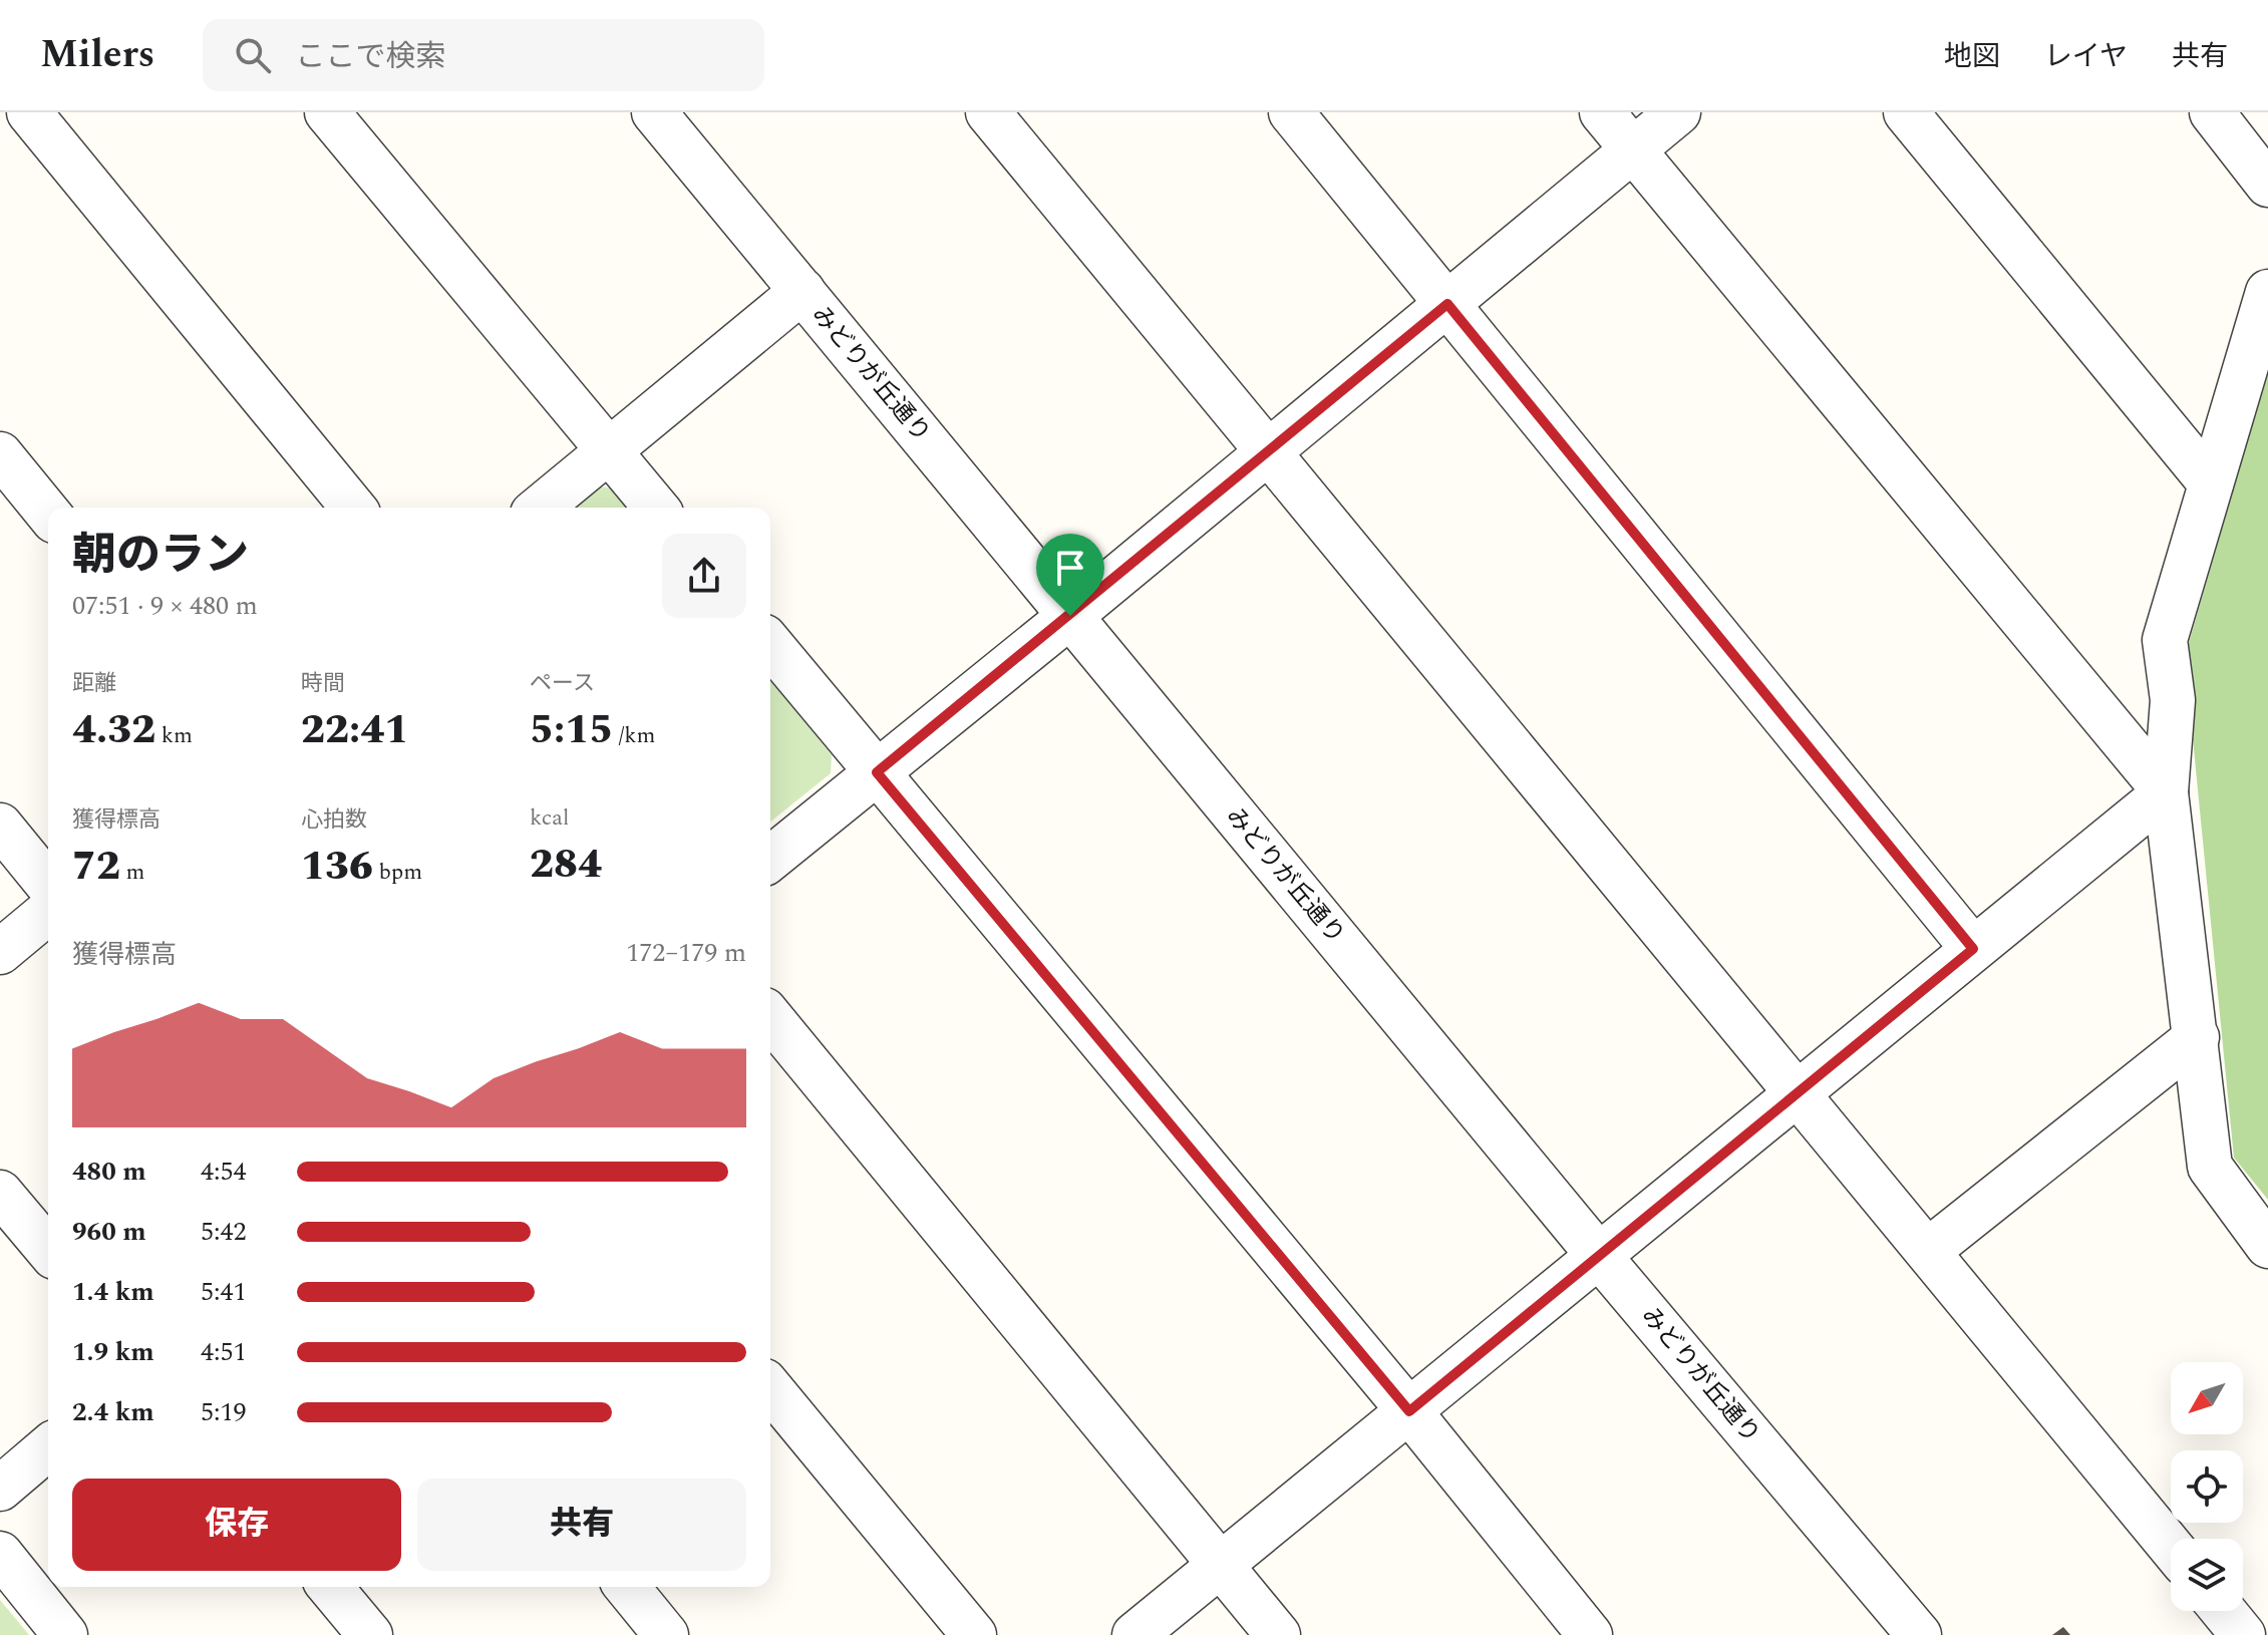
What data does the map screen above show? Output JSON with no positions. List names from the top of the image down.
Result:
{
  "streets": {
    "street": ["みどりが丘通り"]
  },
  "north": "bottom left",
  "page": {
    "header": "Milers",
    "search": "ここで検索",
    "nav": ["地図", "レイヤ", "共有"],
    "heading": ["朝のラン", "07:51 · 9 × 480 m"],
    "stats": [
      ["距離", "4.32 km"],
      ["時間", "22:41"],
      ["ペース", "5:15 /km"],
      ["獲得標高", "72 m"],
      ["心拍数", "136 bpm"],
      ["kcal", "284"]
    ],
    "chart": ["獲得標高", "172–179 m"],
    "list": [
      {
        "name": "480 m",
        "note": "4:54"
      },
      {
        "name": "960 m",
        "note": "5:42"
      },
      {
        "name": "1.4 km",
        "note": "5:41"
      },
      {
        "name": "1.9 km",
        "note": "4:51"
      },
      {
        "name": "2.4 km",
        "note": "5:19"
      }
    ],
    "buttons": ["保存", "共有"]
  }
}
